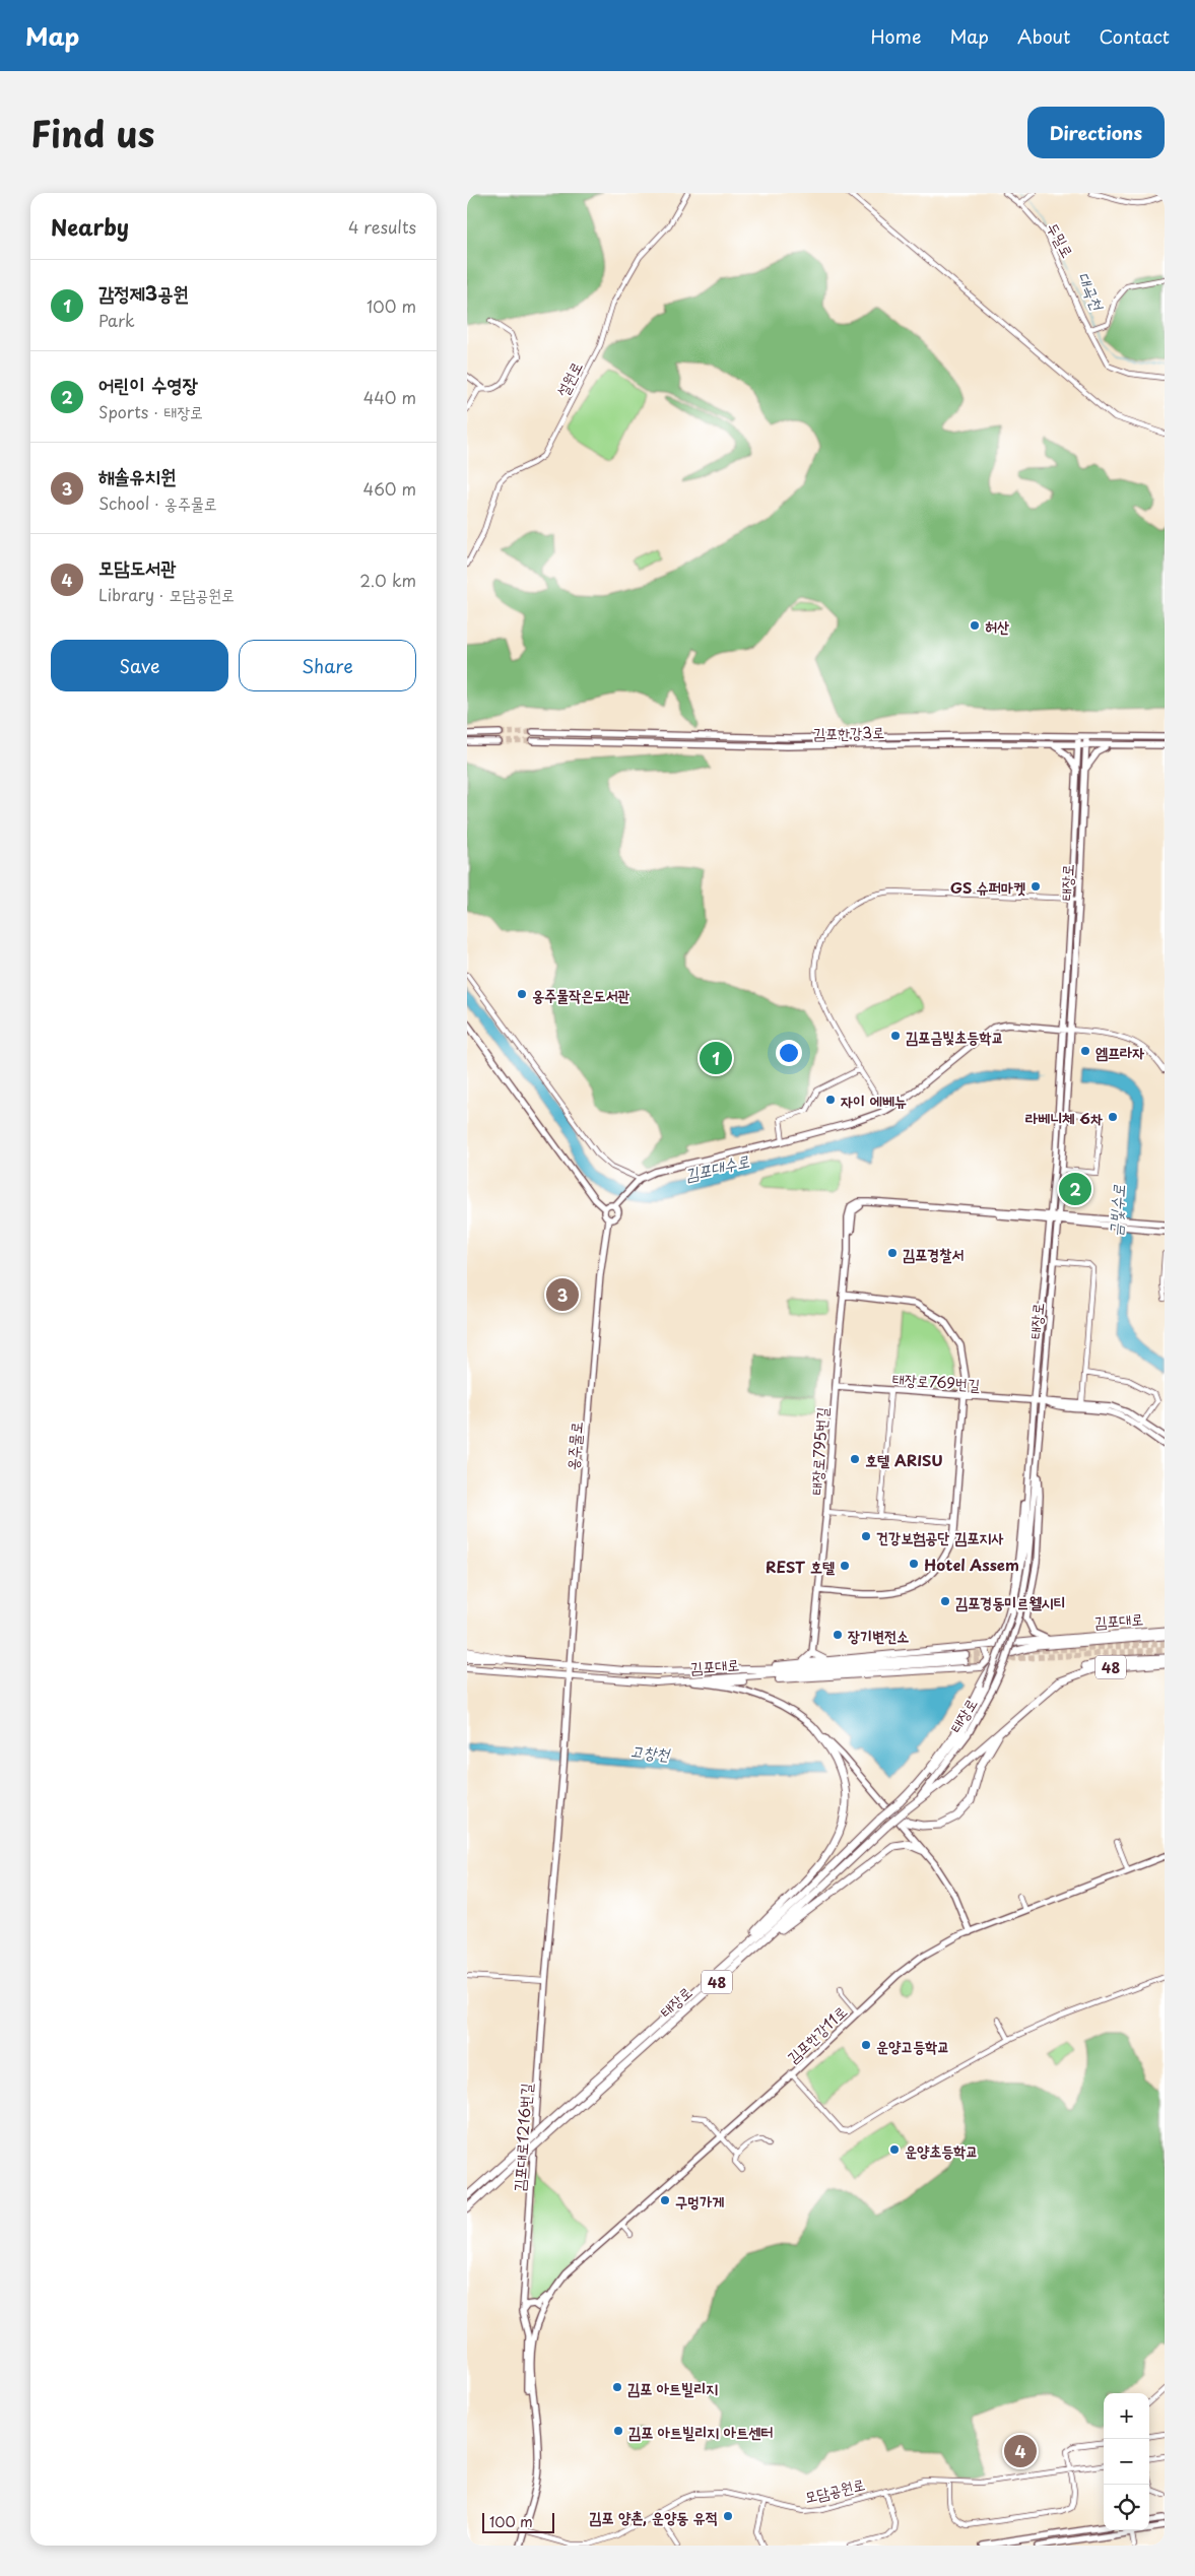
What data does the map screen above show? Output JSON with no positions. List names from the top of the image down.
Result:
{
  "streets": {
    "main road": ["태장로", "김포대로", "48"],
    "street": [
      "두밀로",
      "설원로",
      "김포한강3로",
      "태장로769번길",
      "옹주물로",
      "태장로795번길",
      "김포한강11로",
      "김포대로1216번길",
      "모담공원로"
    ]
  },
  "crossings": [
    ["김포한강3로", "태장로"],
    ["태장로", "태장로769번길"],
    ["태장로", "태장로795번길"],
    ["태장로", "48"],
    ["태장로769번길", "태장로795번길"],
    ["옹주물로", "김포대로"],
    ["옹주물로", "김포대로1216번길"],
    ["김포대로", "김포대로1216번길"],
    ["김포한강11로", "김포대로1216번길"]
  ],
  "water": [
    "대곡천",
    "김포대수로",
    "금빛수로",
    "고창천"
  ],
  "places": [
    "허산",
    "GS 슈퍼마켓",
    "옹주물작은도서관",
    "김포금빛초등학교",
    "엠프라자",
    "자이 에베뉴",
    "라베니체 6차",
    "김포경찰서",
    "호텔 ARISU",
    "건강보험공단 김포지사",
    "Hotel Assem",
    "REST 호텔",
    "김포경동미르웰시티",
    "장기변전소",
    "운양고등학교",
    "운양초등학교",
    "구멍가게",
    "김포 아트빌리지",
    "김포 아트빌리지 아트센터",
    "김포 양촌, 운양동 유적"
  ],
  "scale_bar": "100 m",
  "page": {
    "header": "Map",
    "nav": [
      "Home",
      "Map",
      "About",
      "Contact"
    ],
    "title": "Find us",
    "buttons": [
      "Directions",
      ["Save", "Share"]
    ],
    "heading": ["Nearby", "4 results"],
    "list": [
      {
        "mark": "1",
        "name": "감정제3공원",
        "note": "Park",
        "value": "100 m"
      },
      {
        "mark": "2",
        "name": "어린이 수영장",
        "note": "Sports · 태장로",
        "value": "440 m"
      },
      {
        "mark": "3",
        "name": "해솔유치원",
        "note": "School · 옹주물로",
        "value": "460 m"
      },
      {
        "mark": "4",
        "name": "모담도서관",
        "note": "Library · 모담공원로",
        "value": "2.0 km"
      }
    ],
    "pins": [
      "1",
      "2",
      "3",
      "4"
    ],
    "map_buttons": ["+", "−"],
    "scale": "100 m"
  }
}
